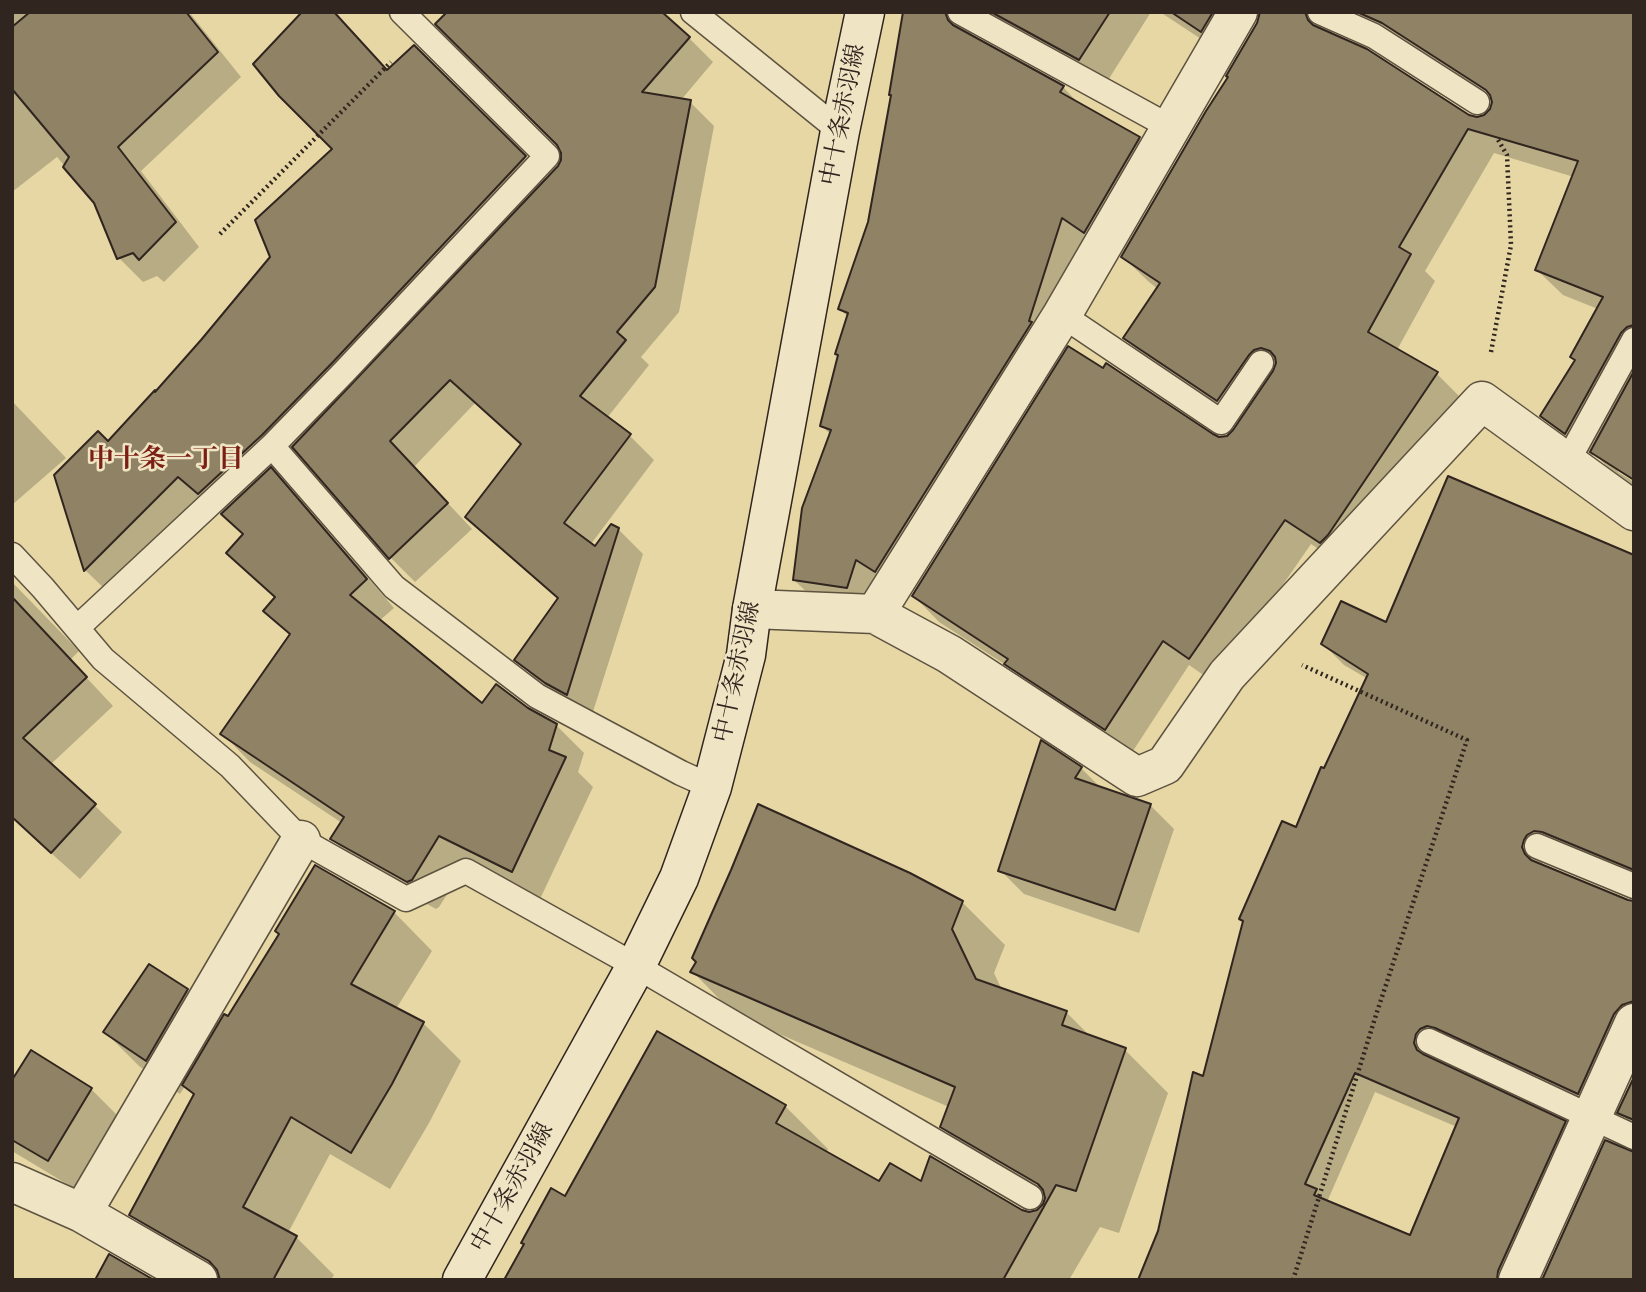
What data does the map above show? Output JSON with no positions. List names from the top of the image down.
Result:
{
  "streets": {
    "street": ["中十条赤羽線"]
  },
  "districts": ["中十条一丁目"]
}
